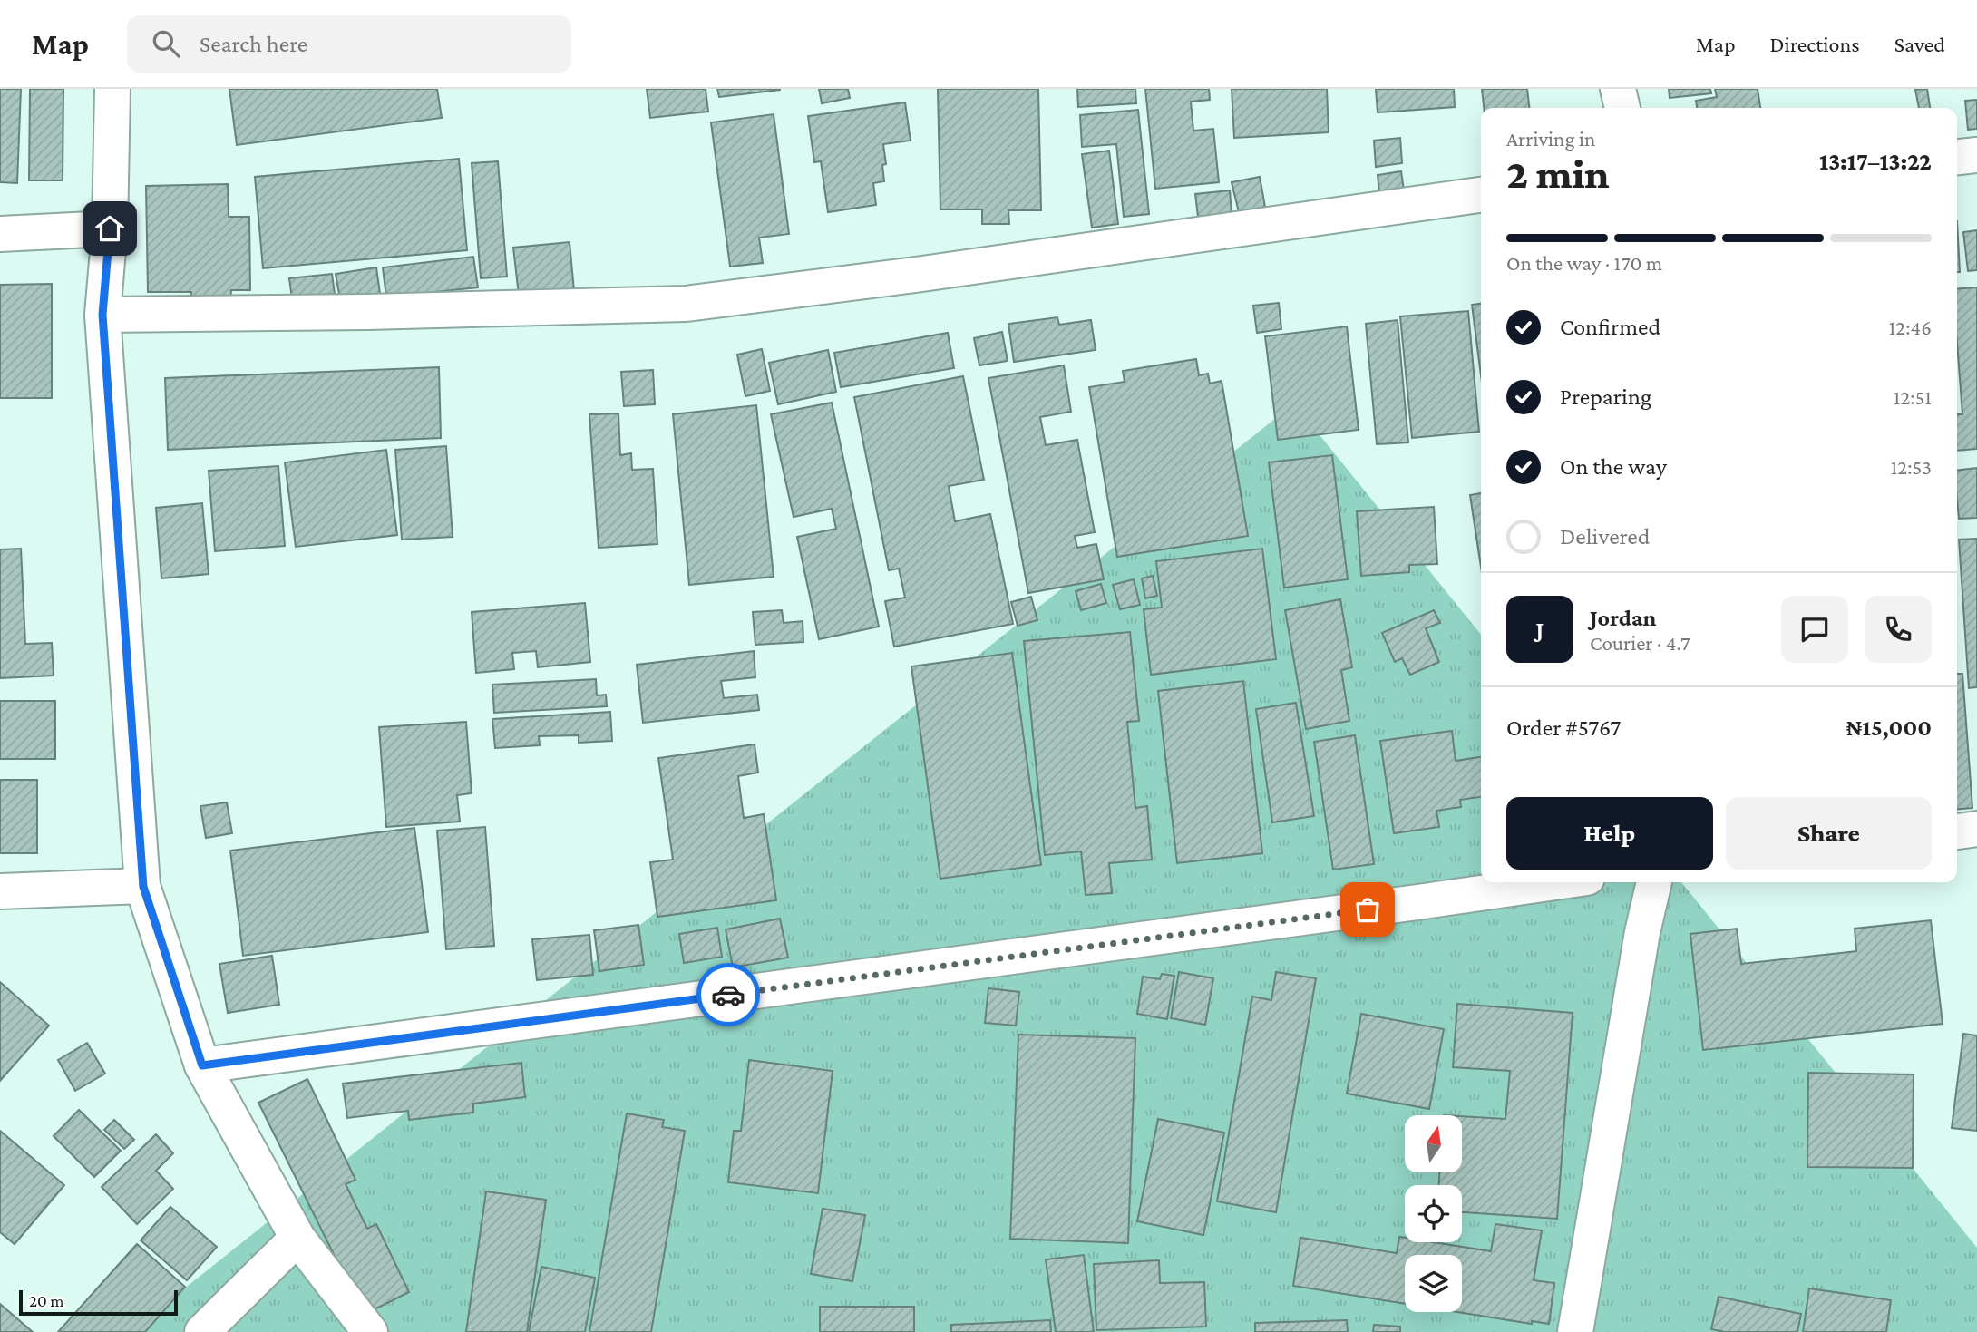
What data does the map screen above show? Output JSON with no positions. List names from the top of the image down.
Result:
{
  "scale_bar": "20 m",
  "north": "top",
  "page": {
    "header": "Map",
    "search": "Search here",
    "nav": ["Map", "Directions", "Saved"],
    "heading": ["2 min", "Arriving in", "13:17–13:22"],
    "panel": [
      "Jordan",
      "Courier · 4.7",
      "Order #5767",
      "₦15,000"
    ],
    "bar": "On the way · 170 m",
    "list": [
      ["Confirmed", "12:46"],
      ["Preparing", "12:51"],
      ["On the way", "12:53"],
      "Delivered"
    ],
    "round": "J",
    "buttons": ["Help", "Share"],
    "scale": "20 m"
  }
}
